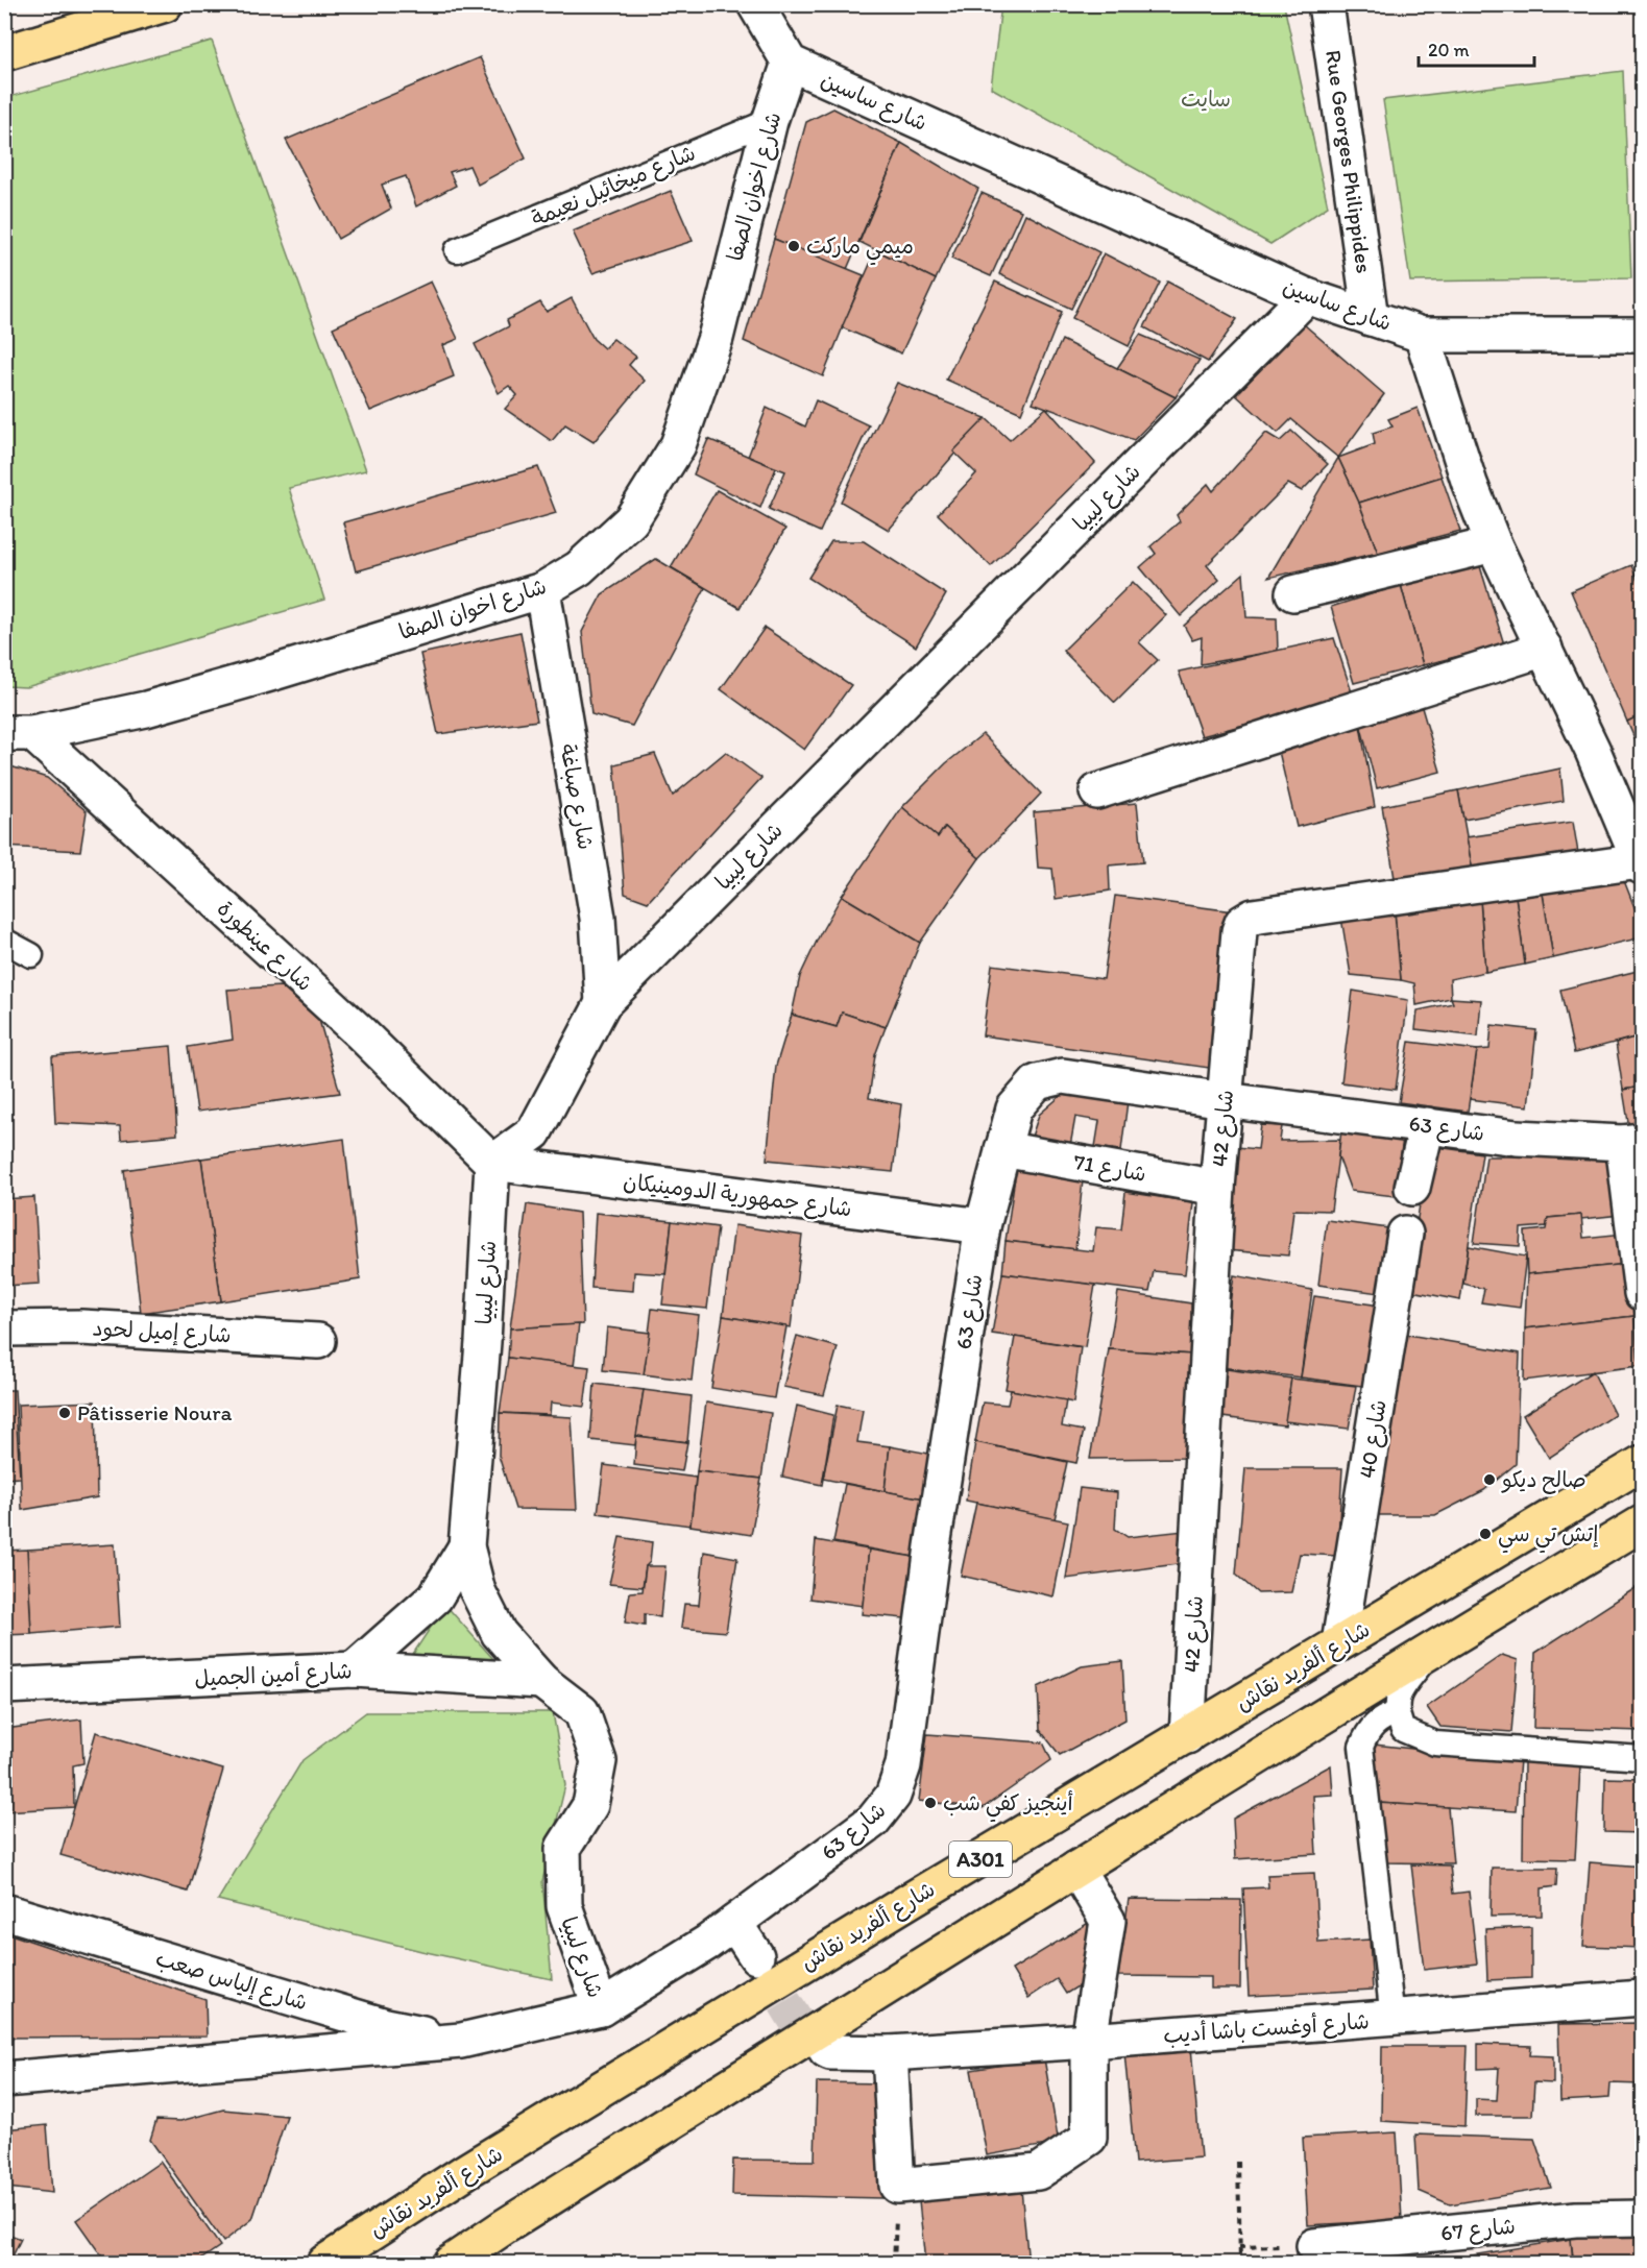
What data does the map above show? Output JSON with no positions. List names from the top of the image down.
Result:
{
  "streets": {
    "highway": ["شارع ألفريد نقاش", "A301"],
    "street": [
      "شارع ساسين",
      "Rue Georges Philippides",
      "شارع اخوان الصفا",
      "شارع ليبيا",
      "شارع صباغة",
      "شارع عينطورة",
      "شارع 42",
      "شارع 63",
      "شارع 71",
      "شارع جمهورية الدومينيكان",
      "شارع إميل لحود",
      "شارع 40",
      "شارع أمين الجميل",
      "شارع إلياس صعب",
      "شارع أوغست باشا أديب",
      "شارع 67"
    ],
    "lane": ["شارع ميخائيل نعيمة"]
  },
  "crossings": [
    ["شارع ساسين", "Rue Georges Philippides"],
    ["شارع ساسين", "شارع اخوان الصفا"],
    ["شارع ساسين", "شارع ليبيا"],
    ["شارع ساسين", "شارع 42"],
    ["شارع ميخائيل نعيمة", "شارع اخوان الصفا"],
    ["شارع اخوان الصفا", "شارع صباغة"],
    ["شارع اخوان الصفا", "شارع عينطورة"],
    ["شارع ليبيا", "شارع صباغة"],
    ["شارع ليبيا", "شارع عينطورة"],
    ["شارع ليبيا", "شارع 63"],
    ["شارع ليبيا", "شارع جمهورية الدومينيكان"],
    ["شارع ليبيا", "شارع أمين الجميل"],
    ["شارع ليبيا", "شارع إلياس صعب"],
    ["شارع عينطورة", "شارع جمهورية الدومينيكان"],
    ["شارع 42", "شارع 63"],
    ["شارع 42", "شارع 71"],
    ["شارع 42", "شارع ألفريد نقاش"],
    ["شارع 63", "شارع 71"],
    ["شارع 63", "شارع جمهورية الدومينيكان"],
    ["شارع 63", "شارع إلياس صعب"],
    ["شارع 40", "شارع ألفريد نقاش"]
  ],
  "parks": ["سايت"],
  "places": [
    "ميمي ماركت",
    "Pâtisserie Noura",
    "صالح ديكو",
    "إتش تي سي",
    "أينجيز كفي شب"
  ],
  "scale_bar": "20 m"
}
